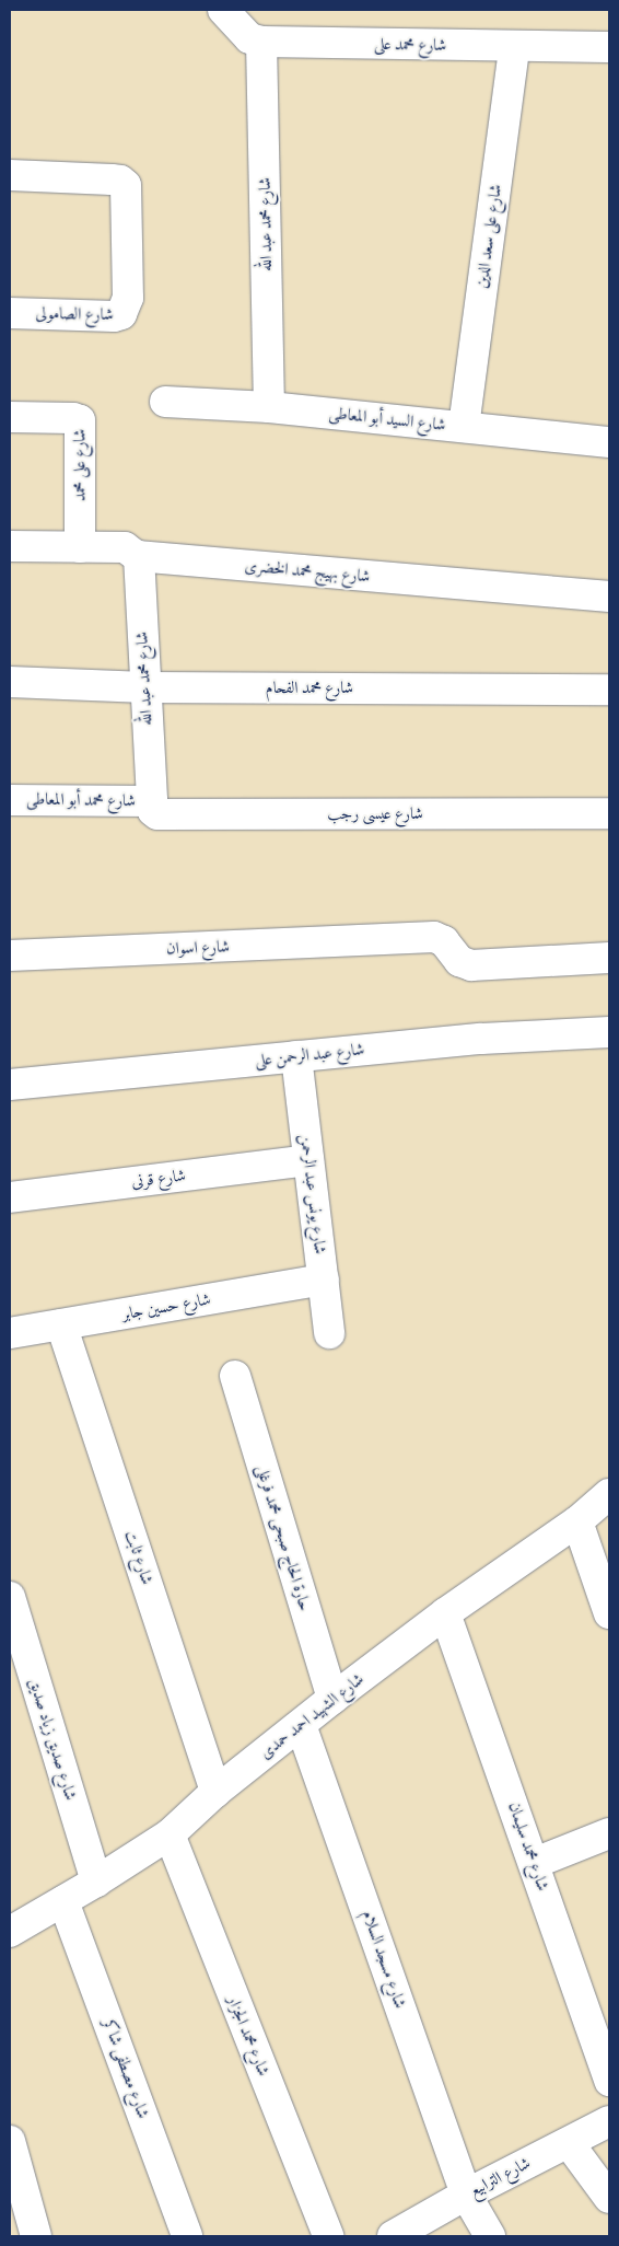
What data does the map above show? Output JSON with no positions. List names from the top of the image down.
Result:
{
  "streets": {
    "street": [
      "شارع محمد على",
      "شارع محمد عبد الله",
      "شارع على سعد الدين",
      "شارع الصامولى",
      "شارع السيد أبو المعاطى",
      "شارع على محمد",
      "شارع بهيج محمد الخضرى",
      "شارع محمد الفحام",
      "شارع محمد أبو المعاطى",
      "شارع عيسى رجب",
      "شارع اسوان",
      "شارع عبد الرحمن على",
      "شارع قرنى",
      "شارع يونس عبد الرحمن",
      "شارع حسين جابر",
      "حارة الحاج صبحى محمد فرغلى",
      "شارع ثابت",
      "شارع الشهيد احمد حمدى",
      "شارع صديق زياد صديق",
      "شارع محمد سليمان",
      "شارع مسجد السلام",
      "شارع محمد الجزار",
      "شارع مصطفى شاكر",
      "شارع الترابيع"
    ]
  },
  "crossings": [
    ["شارع محمد على", "شارع محمد عبد الله"],
    ["شارع محمد على", "شارع على سعد الدين"],
    ["شارع محمد عبد الله", "شارع السيد أبو المعاطى"],
    ["شارع محمد عبد الله", "شارع بهيج محمد الخضرى"],
    ["شارع محمد عبد الله", "شارع محمد الفحام"],
    ["شارع محمد عبد الله", "شارع محمد أبو المعاطى"],
    ["شارع محمد عبد الله", "شارع عيسى رجب"],
    ["شارع على سعد الدين", "شارع السيد أبو المعاطى"],
    ["شارع على محمد", "شارع بهيج محمد الخضرى"],
    ["شارع محمد أبو المعاطى", "شارع عيسى رجب"],
    ["شارع عبد الرحمن على", "شارع يونس عبد الرحمن"],
    ["شارع قرنى", "شارع يونس عبد الرحمن"],
    ["شارع يونس عبد الرحمن", "شارع حسين جابر"],
    ["شارع حسين جابر", "شارع ثابت"],
    ["حارة الحاج صبحى محمد فرغلى", "شارع الشهيد احمد حمدى"],
    ["شارع ثابت", "شارع الشهيد احمد حمدى"],
    ["شارع الشهيد احمد حمدى", "شارع صديق زياد صديق"],
    ["شارع الشهيد احمد حمدى", "شارع محمد سليمان"],
    ["شارع الشهيد احمد حمدى", "شارع مسجد السلام"],
    ["شارع الشهيد احمد حمدى", "شارع محمد الجزار"],
    ["شارع الشهيد احمد حمدى", "شارع مصطفى شاكر"],
    ["شارع مسجد السلام", "شارع الترابيع"]
  ]
}
